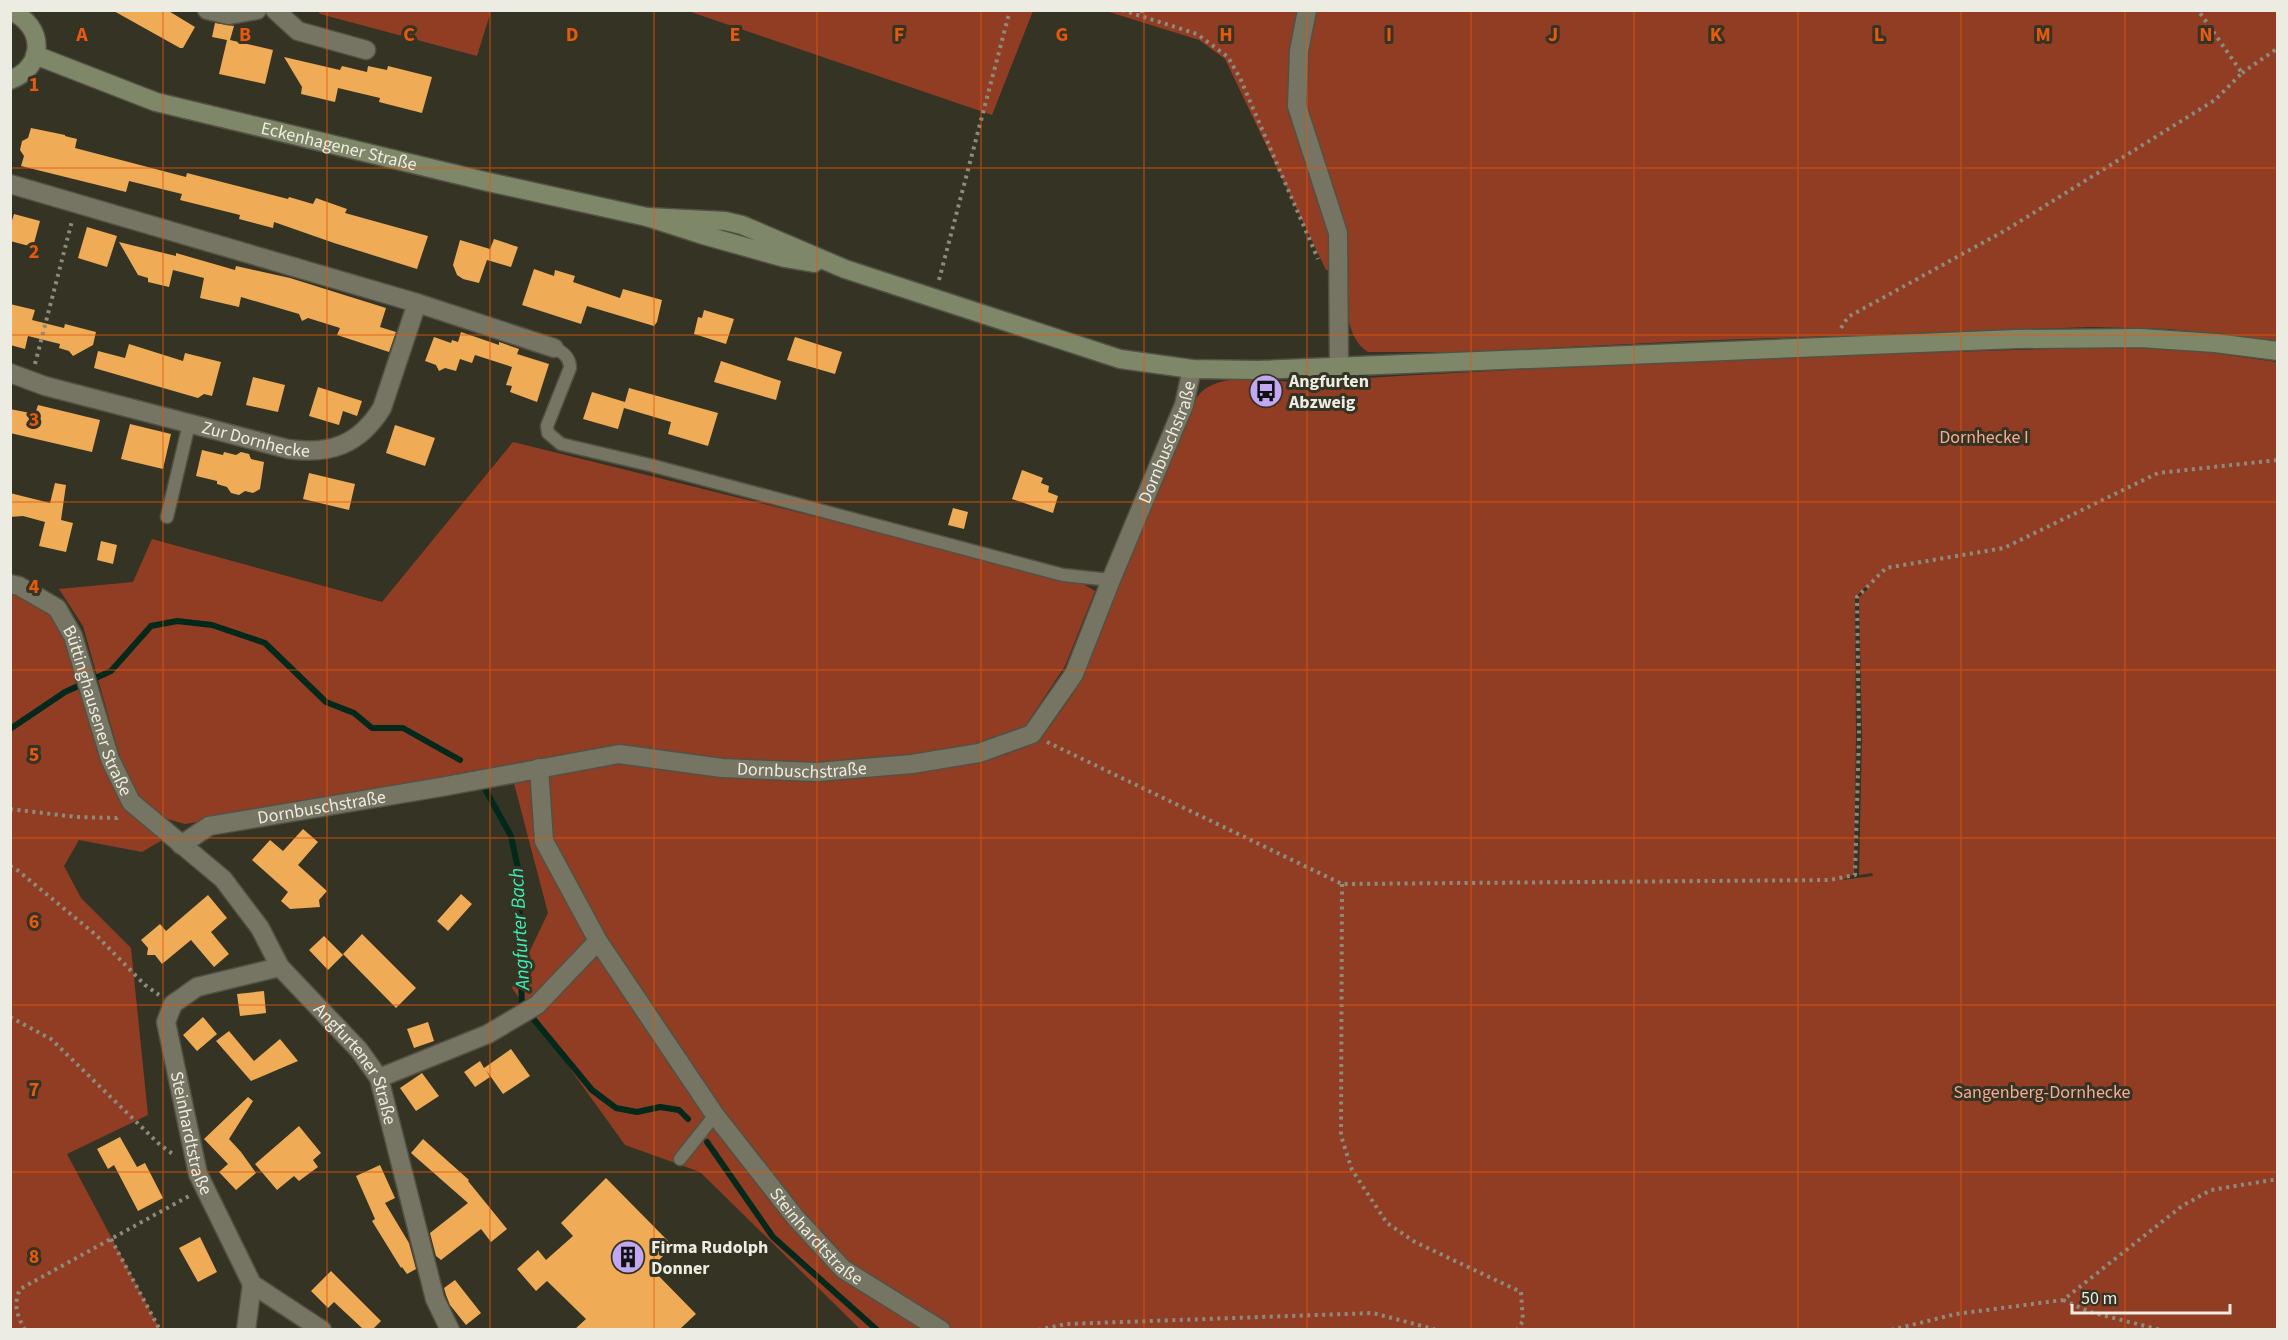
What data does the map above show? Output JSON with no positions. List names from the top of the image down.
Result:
{
  "streets": {
    "main road": ["Eckenhagener Straße"],
    "street": [
      "Zur Dornhecke",
      "Dornbuschstraße",
      "Büttinghausener Straße",
      "Angfurtener Straße",
      "Steinhardtstraße"
    ]
  },
  "crossings": [
    ["Eckenhagener Straße", "Dornbuschstraße"],
    ["Dornbuschstraße", "Büttinghausener Straße"],
    ["Dornbuschstraße", "Angfurtener Straße"],
    ["Dornbuschstraße", "Steinhardtstraße"],
    ["Büttinghausener Straße", "Angfurtener Straße"]
  ],
  "water": ["Angfurter Bach"],
  "parks": ["Dornhecke I", "Sangenberg-Dornhecke"],
  "places": {
    "bus stop": ["Angfurten Abzweig"],
    "building": ["Firma Rudolph Donner"]
  },
  "scale_bar": "50 m",
  "grid": {
    "columns": [
      "A",
      "B",
      "C",
      "D",
      "E",
      "F",
      "G",
      "H",
      "I",
      "J",
      "K",
      "L",
      "M",
      "N"
    ],
    "rows": [
      "1",
      "2",
      "3",
      "4",
      "5",
      "6",
      "7",
      "8"
    ]
  }
}
